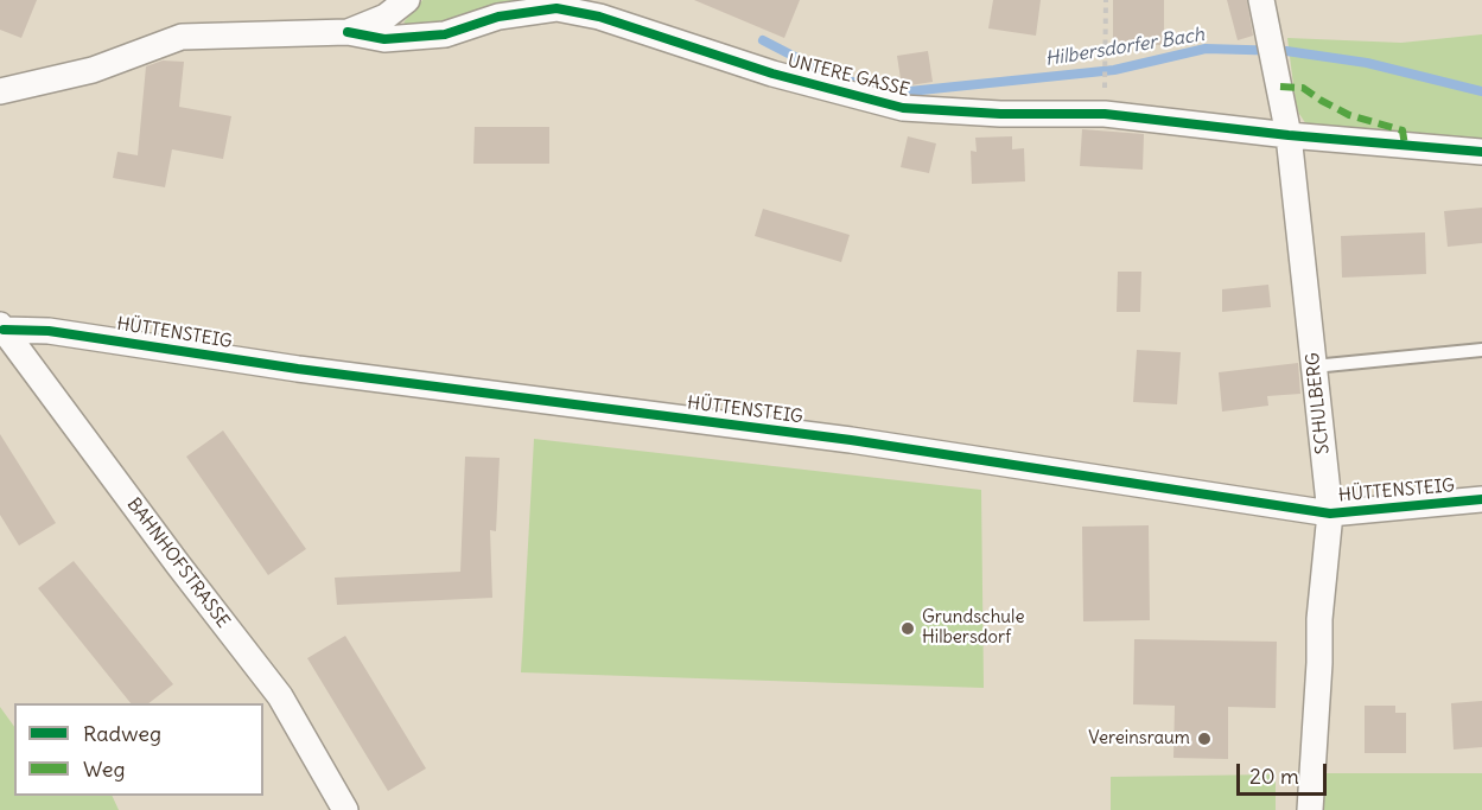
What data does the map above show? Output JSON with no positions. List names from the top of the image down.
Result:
{
  "streets": {
    "street": [
      "UNTERE GASSE",
      "HÜTTENSTEIG",
      "SCHULBERG",
      "BAHNHOFSTRASSE"
    ]
  },
  "crossings": [
    ["UNTERE GASSE", "SCHULBERG"],
    ["HÜTTENSTEIG", "SCHULBERG"],
    ["HÜTTENSTEIG", "BAHNHOFSTRASSE"]
  ],
  "water": ["Hilbersdorfer Bach"],
  "places": ["Grundschule Hilbersdorf", "Vereinsraum"],
  "legend": ["Radweg", "Weg"],
  "scale_bar": "20 m"
}
